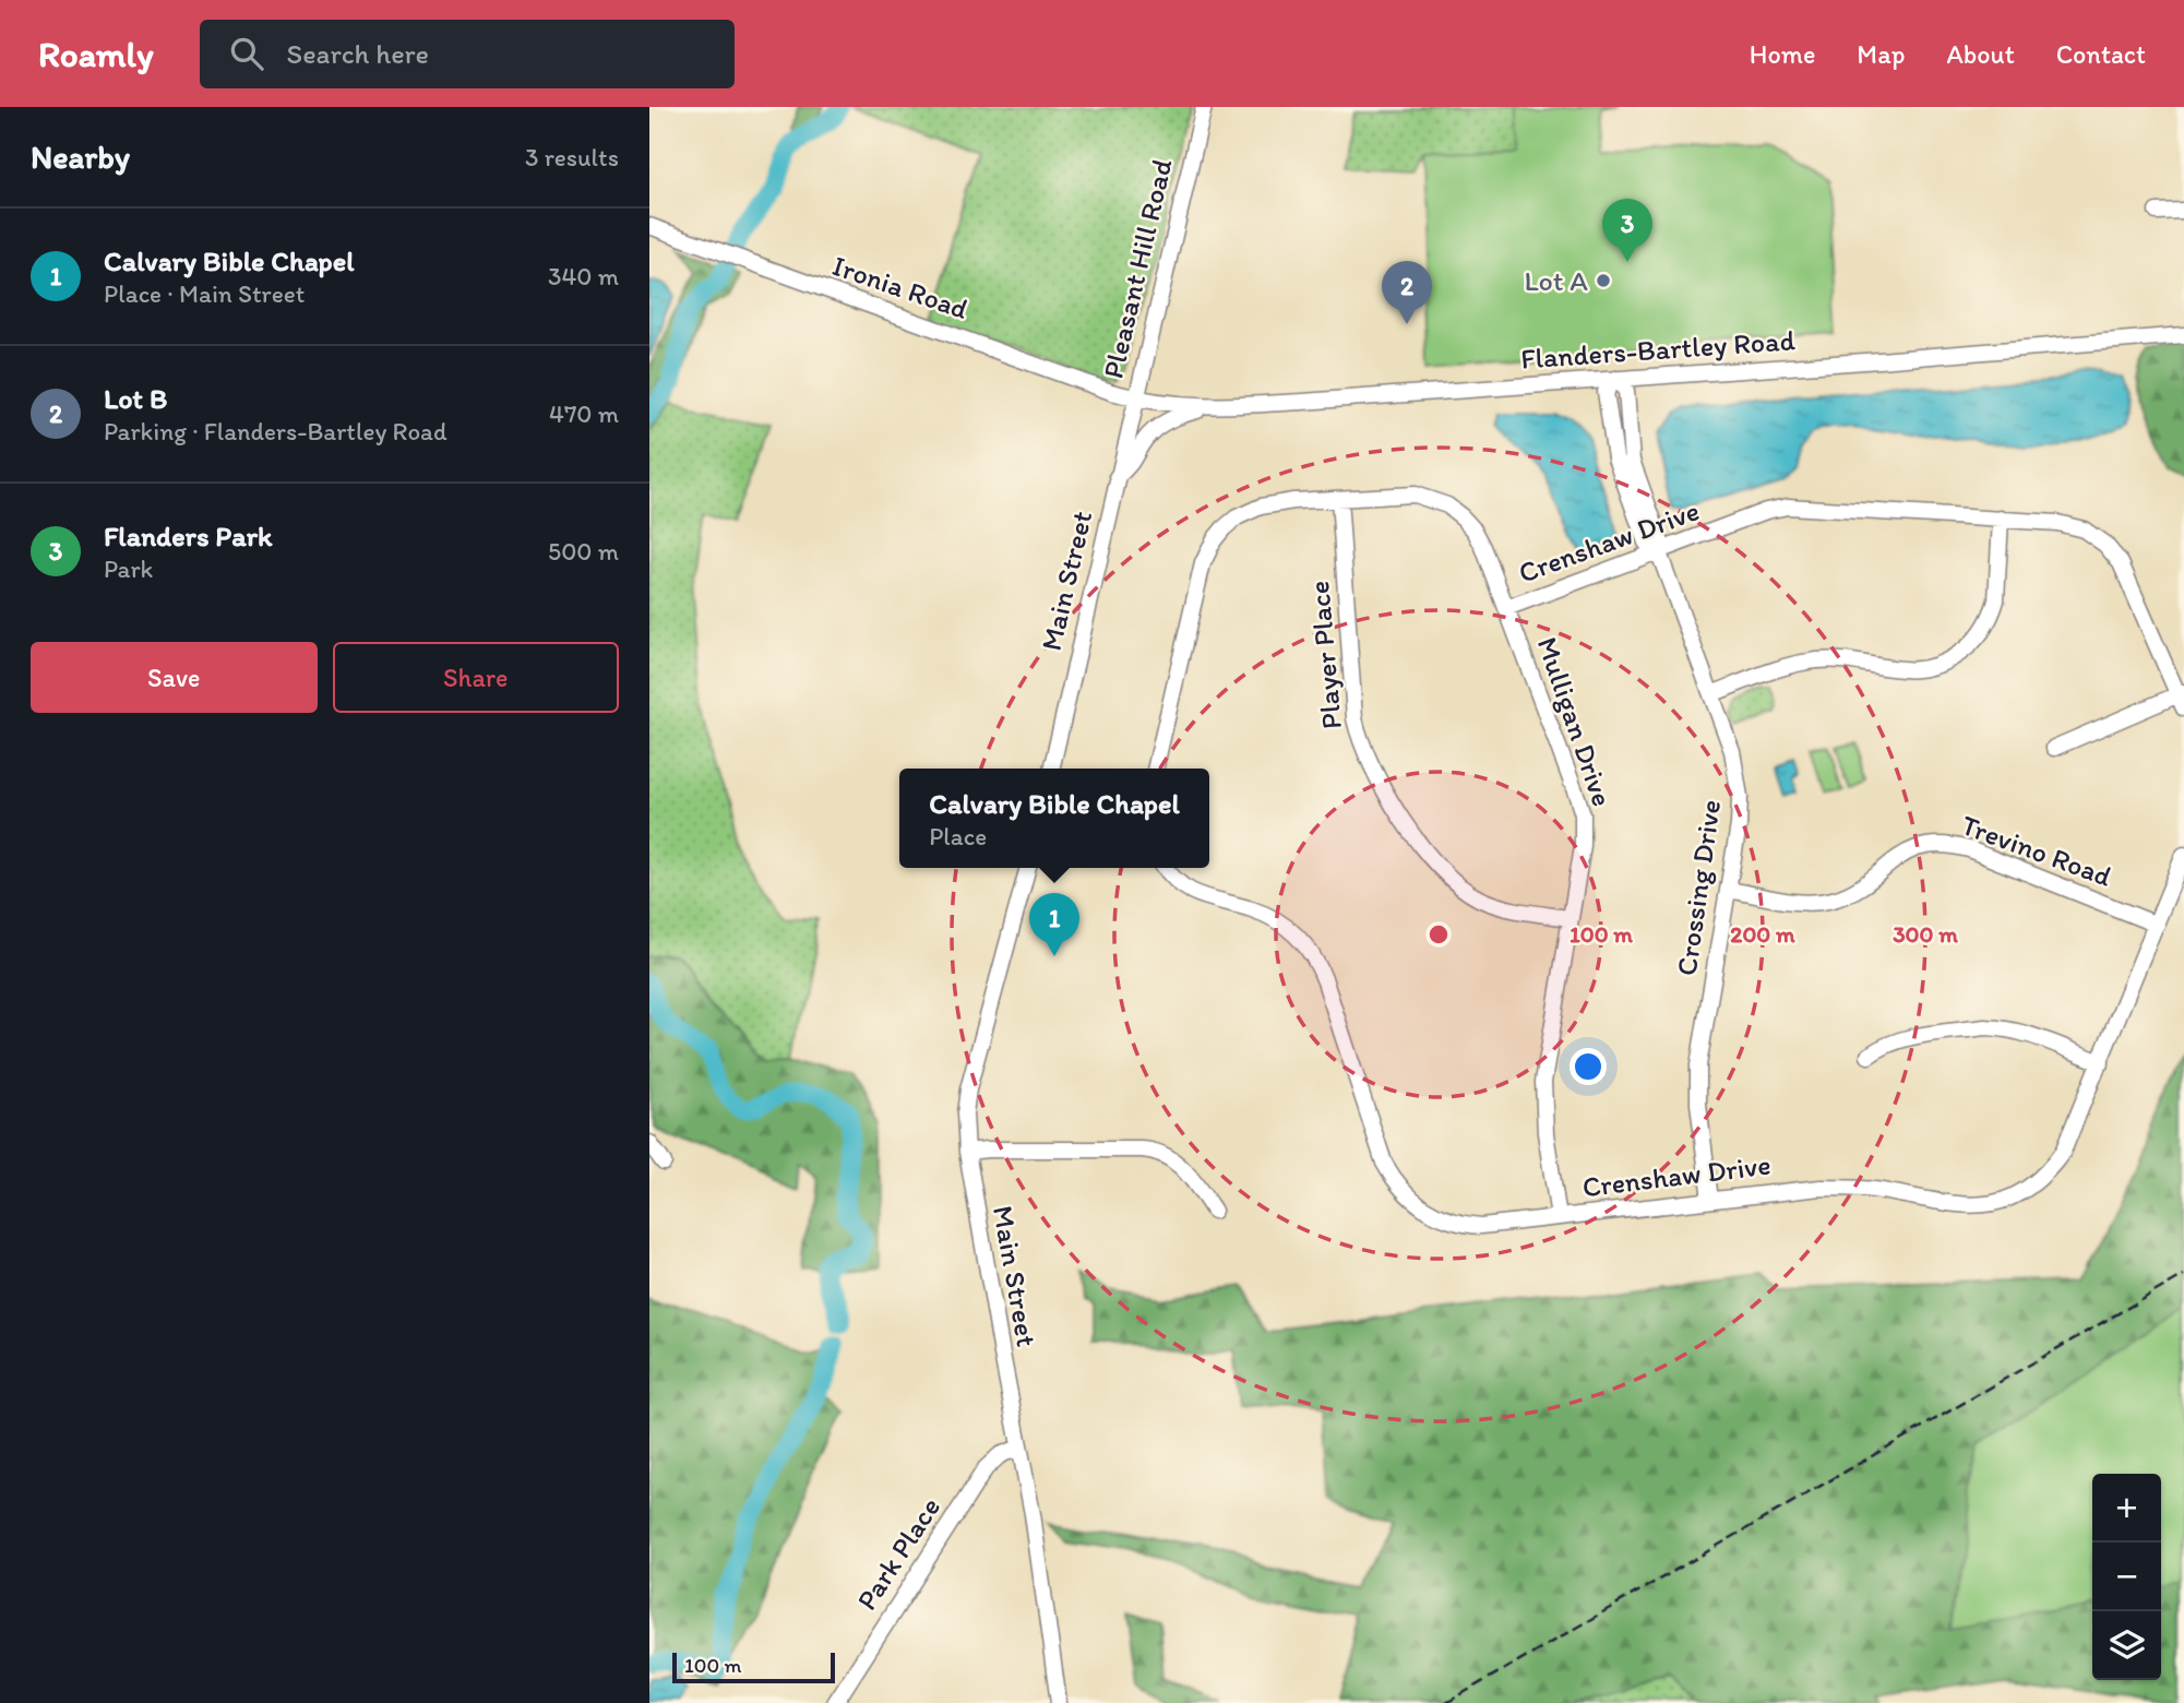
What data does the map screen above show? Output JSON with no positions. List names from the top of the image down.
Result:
{
  "streets": {
    "street": [
      "Pleasant Hill Road",
      "Ironia Road",
      "Flanders-Bartley Road",
      "Crenshaw Drive",
      "Main Street",
      "Player Place",
      "Mulligan Drive",
      "Trevino Road",
      "Crossing Drive",
      "Park Place"
    ]
  },
  "crossings": [
    ["Pleasant Hill Road", "Ironia Road"],
    ["Pleasant Hill Road", "Flanders-Bartley Road"],
    ["Pleasant Hill Road", "Main Street"],
    ["Ironia Road", "Flanders-Bartley Road"],
    ["Ironia Road", "Main Street"],
    ["Flanders-Bartley Road", "Main Street"],
    ["Flanders-Bartley Road", "Crossing Drive"],
    ["Crenshaw Drive", "Player Place"],
    ["Crenshaw Drive", "Mulligan Drive"],
    ["Crenshaw Drive", "Trevino Road"],
    ["Crenshaw Drive", "Crossing Drive"],
    ["Main Street", "Park Place"],
    ["Player Place", "Mulligan Drive"],
    ["Trevino Road", "Crossing Drive"]
  ],
  "places": ["Lot A"],
  "scale_bar": "100 m",
  "page": {
    "header": "Roamly",
    "search": "Search here",
    "nav": [
      "Home",
      "Map",
      "About",
      "Contact"
    ],
    "heading": ["Nearby", "3 results"],
    "pins": ["3", "2", "1"],
    "list": [
      {
        "mark": "1",
        "name": "Calvary Bible Chapel",
        "note": "Place · Main Street",
        "value": "340 m"
      },
      {
        "mark": "2",
        "name": "Lot B",
        "note": "Parking · Flanders-Bartley Road",
        "value": "470 m"
      },
      {
        "mark": "3",
        "name": "Flanders Park",
        "note": "Park",
        "value": "500 m"
      }
    ],
    "buttons": ["Save", "Share"],
    "popup": ["Calvary Bible Chapel", "Place"],
    "map_buttons": ["+", "−"],
    "scale": "100 m"
  },
  "rings": ["100 m", "200 m", "300 m"]
}
